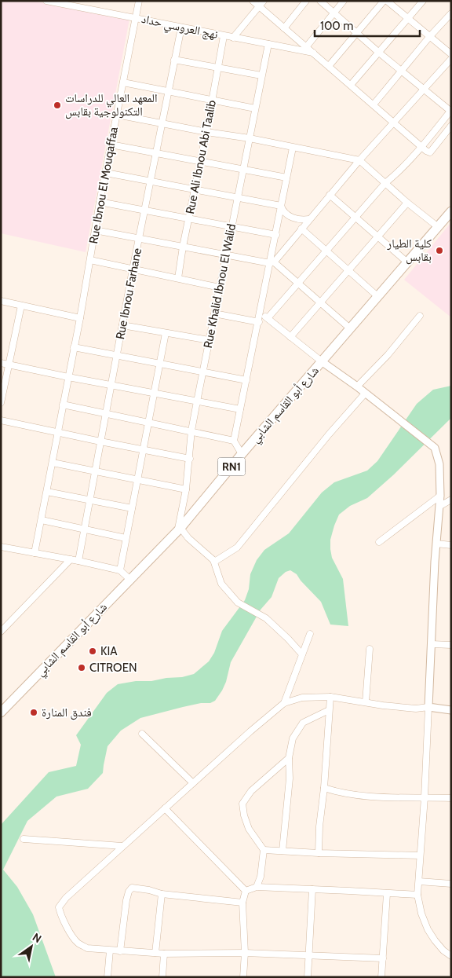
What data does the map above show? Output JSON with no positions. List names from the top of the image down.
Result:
{
  "streets": {
    "main road": ["شارع أبو القاسم الشابي", "RN1"],
    "street": [
      "نهج العروسي حداد",
      "Rue Ali Ibnou Abi Taalib",
      "Rue Ibnou El Mouqaffaa",
      "Rue Khalid Ibnou El Walid",
      "Rue Ibnou Farhane"
    ]
  },
  "crossings": [
    ["نهج العروسي حداد", "Rue Ali Ibnou Abi Taalib"],
    ["نهج العروسي حداد", "Rue Ibnou El Mouqaffaa"],
    ["نهج العروسي حداد", "Rue Khalid Ibnou El Walid"],
    ["نهج العروسي حداد", "Rue Ibnou Farhane"],
    ["Rue Khalid Ibnou El Walid", "شارع أبو القاسم الشابي"]
  ],
  "places": [
    "المعهد العالي للدراسات التكنولوجية بقابس",
    "كلية الطيار بقابس",
    "KIA",
    "CITROEN",
    "فندق المنارة"
  ],
  "scale_bar": "100 m",
  "north": "top right"
}
